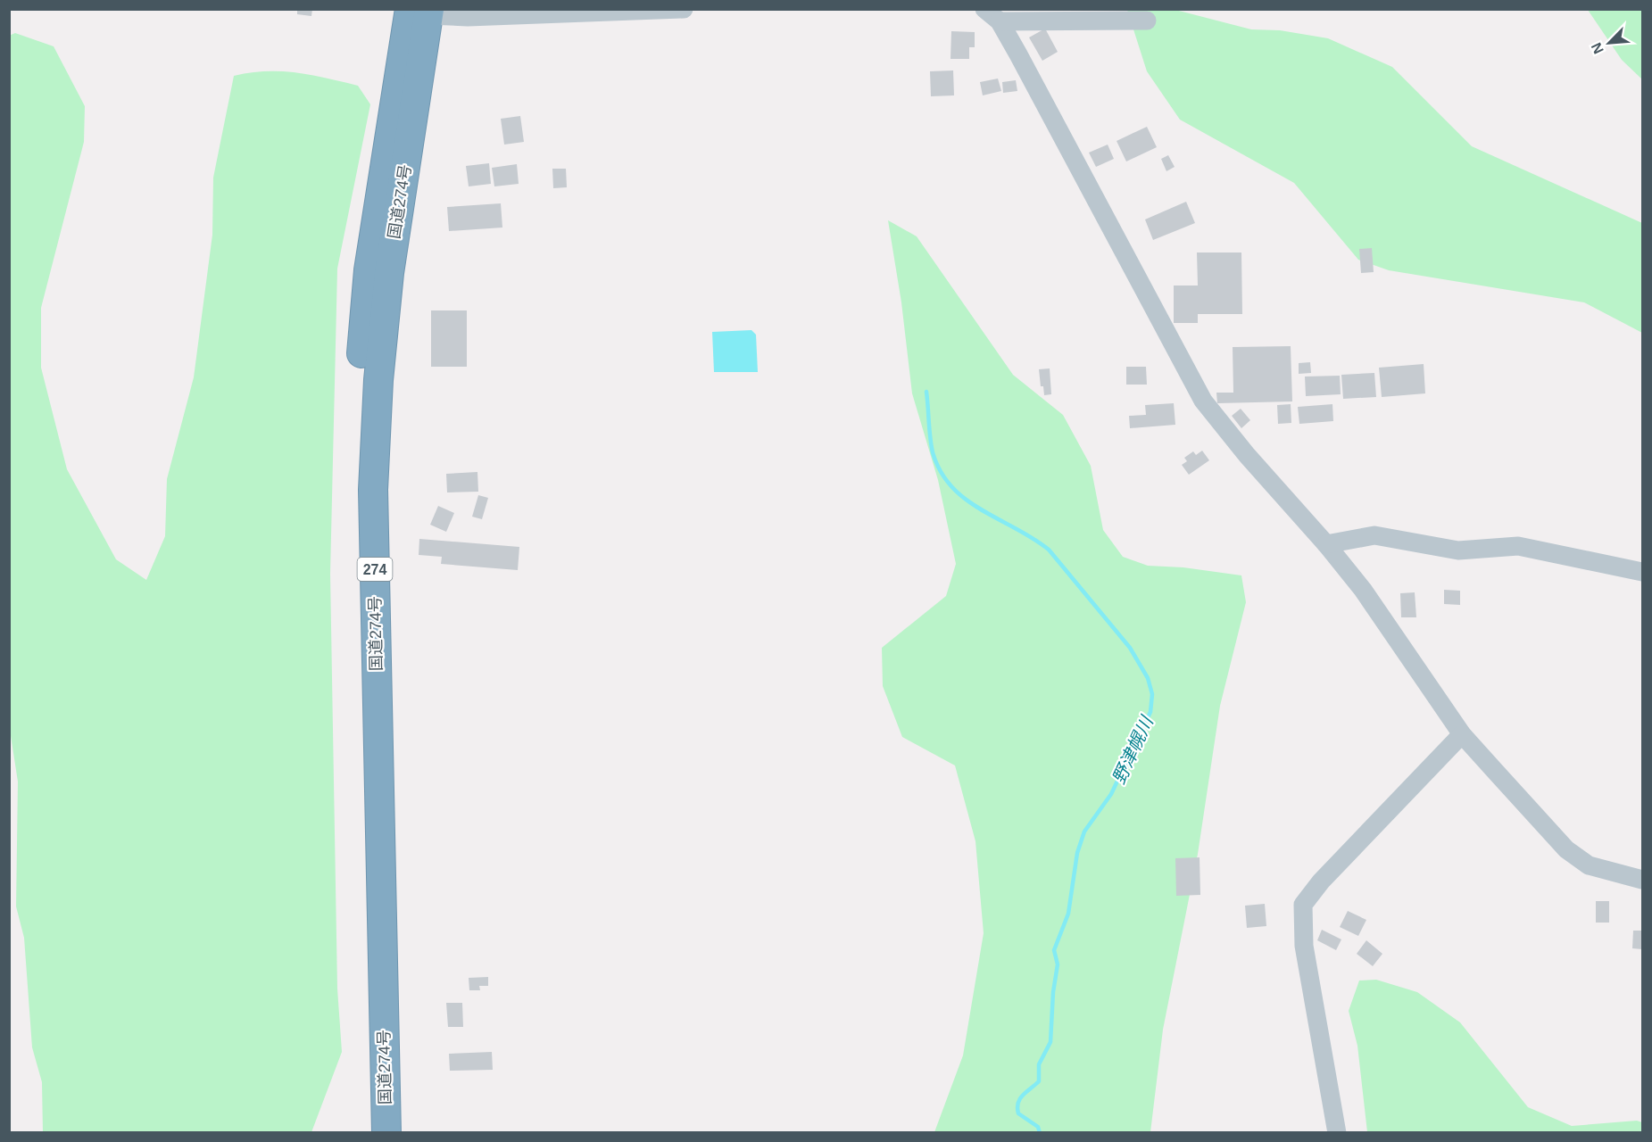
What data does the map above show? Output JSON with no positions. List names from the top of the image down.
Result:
{
  "streets": {
    "highway": ["国道274号", "274"]
  },
  "water": ["野津幌川"],
  "north": "bottom left"
}
